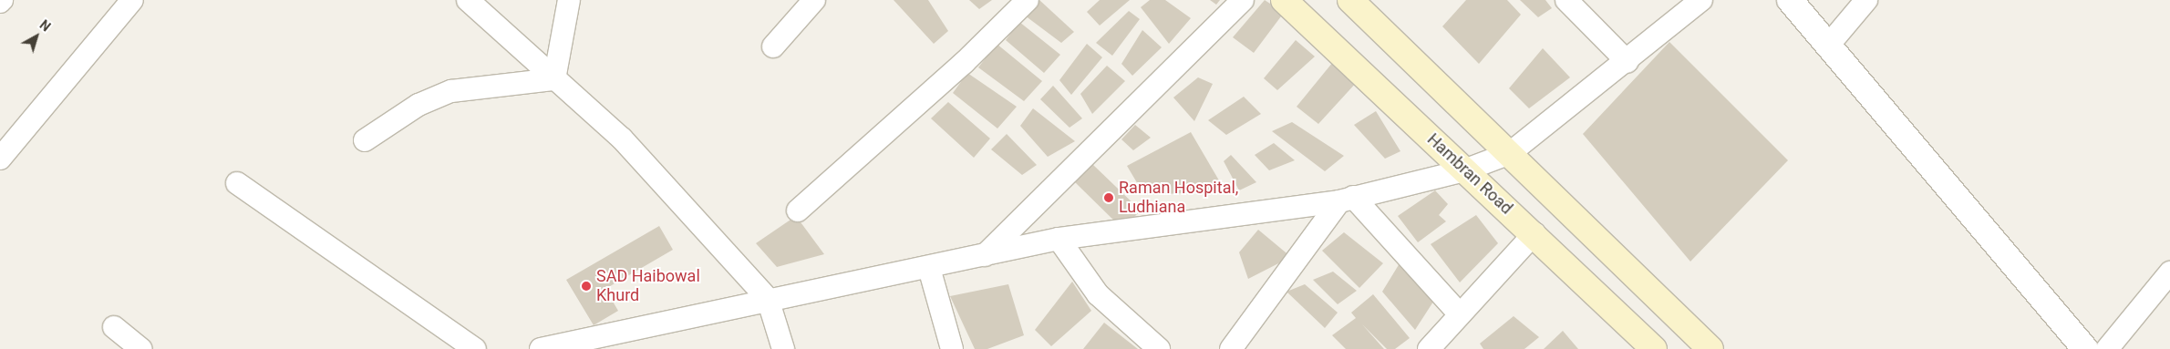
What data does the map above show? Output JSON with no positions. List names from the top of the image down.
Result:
{
  "streets": {
    "main road": ["Hambran Road"]
  },
  "places": ["Raman Hospital, Ludhiana", "SAD Haibowal Khurd"],
  "north": "top right"
}
